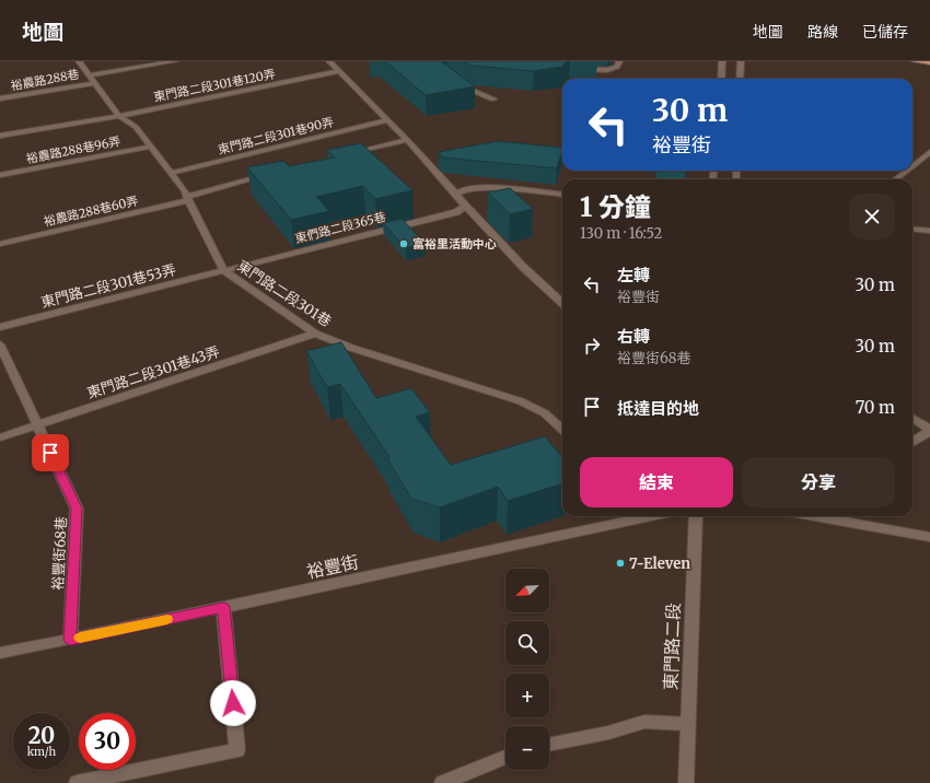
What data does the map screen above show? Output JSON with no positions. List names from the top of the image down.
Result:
{
  "streets": {
    "street": [
      "裕農路288巷",
      "東門路二段301巷120弄",
      "東門路二段301巷90弄",
      "裕農路288巷96弄",
      "裕農路288巷60弄",
      "東們路二段365巷",
      "東門路二段301巷53弄",
      "東門路二段301巷",
      "東門路二段301巷43弄",
      "裕豐街68巷",
      "裕豐街",
      "東門路二段"
    ]
  },
  "crossings": [
    ["裕農路288巷", "東門路二段301巷"],
    ["東門路二段301巷120弄", "東門路二段301巷"],
    ["東門路二段301巷90弄", "東門路二段301巷"],
    ["裕農路288巷96弄", "東門路二段301巷"],
    ["裕農路288巷60弄", "東門路二段301巷"],
    ["東們路二段365巷", "東門路二段301巷53弄"],
    ["東們路二段365巷", "東門路二段301巷"],
    ["東門路二段301巷53弄", "東門路二段301巷"],
    ["東門路二段301巷", "東門路二段301巷43弄"],
    ["東門路二段301巷43弄", "裕豐街68巷"],
    ["裕豐街68巷", "裕豐街"]
  ],
  "places": ["富裕里活動中心", "7-Eleven"],
  "north": "bottom left",
  "page": {
    "header": "地圖",
    "nav": ["地圖", "路線", "已儲存"],
    "turn": ["30 m", "裕豐街"],
    "heading": ["1 分鐘", "130 m · 16:52"],
    "list": [
      {
        "name": "左轉",
        "note": "裕豐街",
        "value": "30 m"
      },
      {
        "name": "右轉",
        "note": "裕豐街68巷",
        "value": "30 m"
      },
      {
        "name": "抵達目的地",
        "value": "70 m"
      }
    ],
    "buttons": ["結束", "分享"],
    "map_buttons": ["+", "−"],
    "speed": "20 km/h",
    "limit": "30"
  }
}
